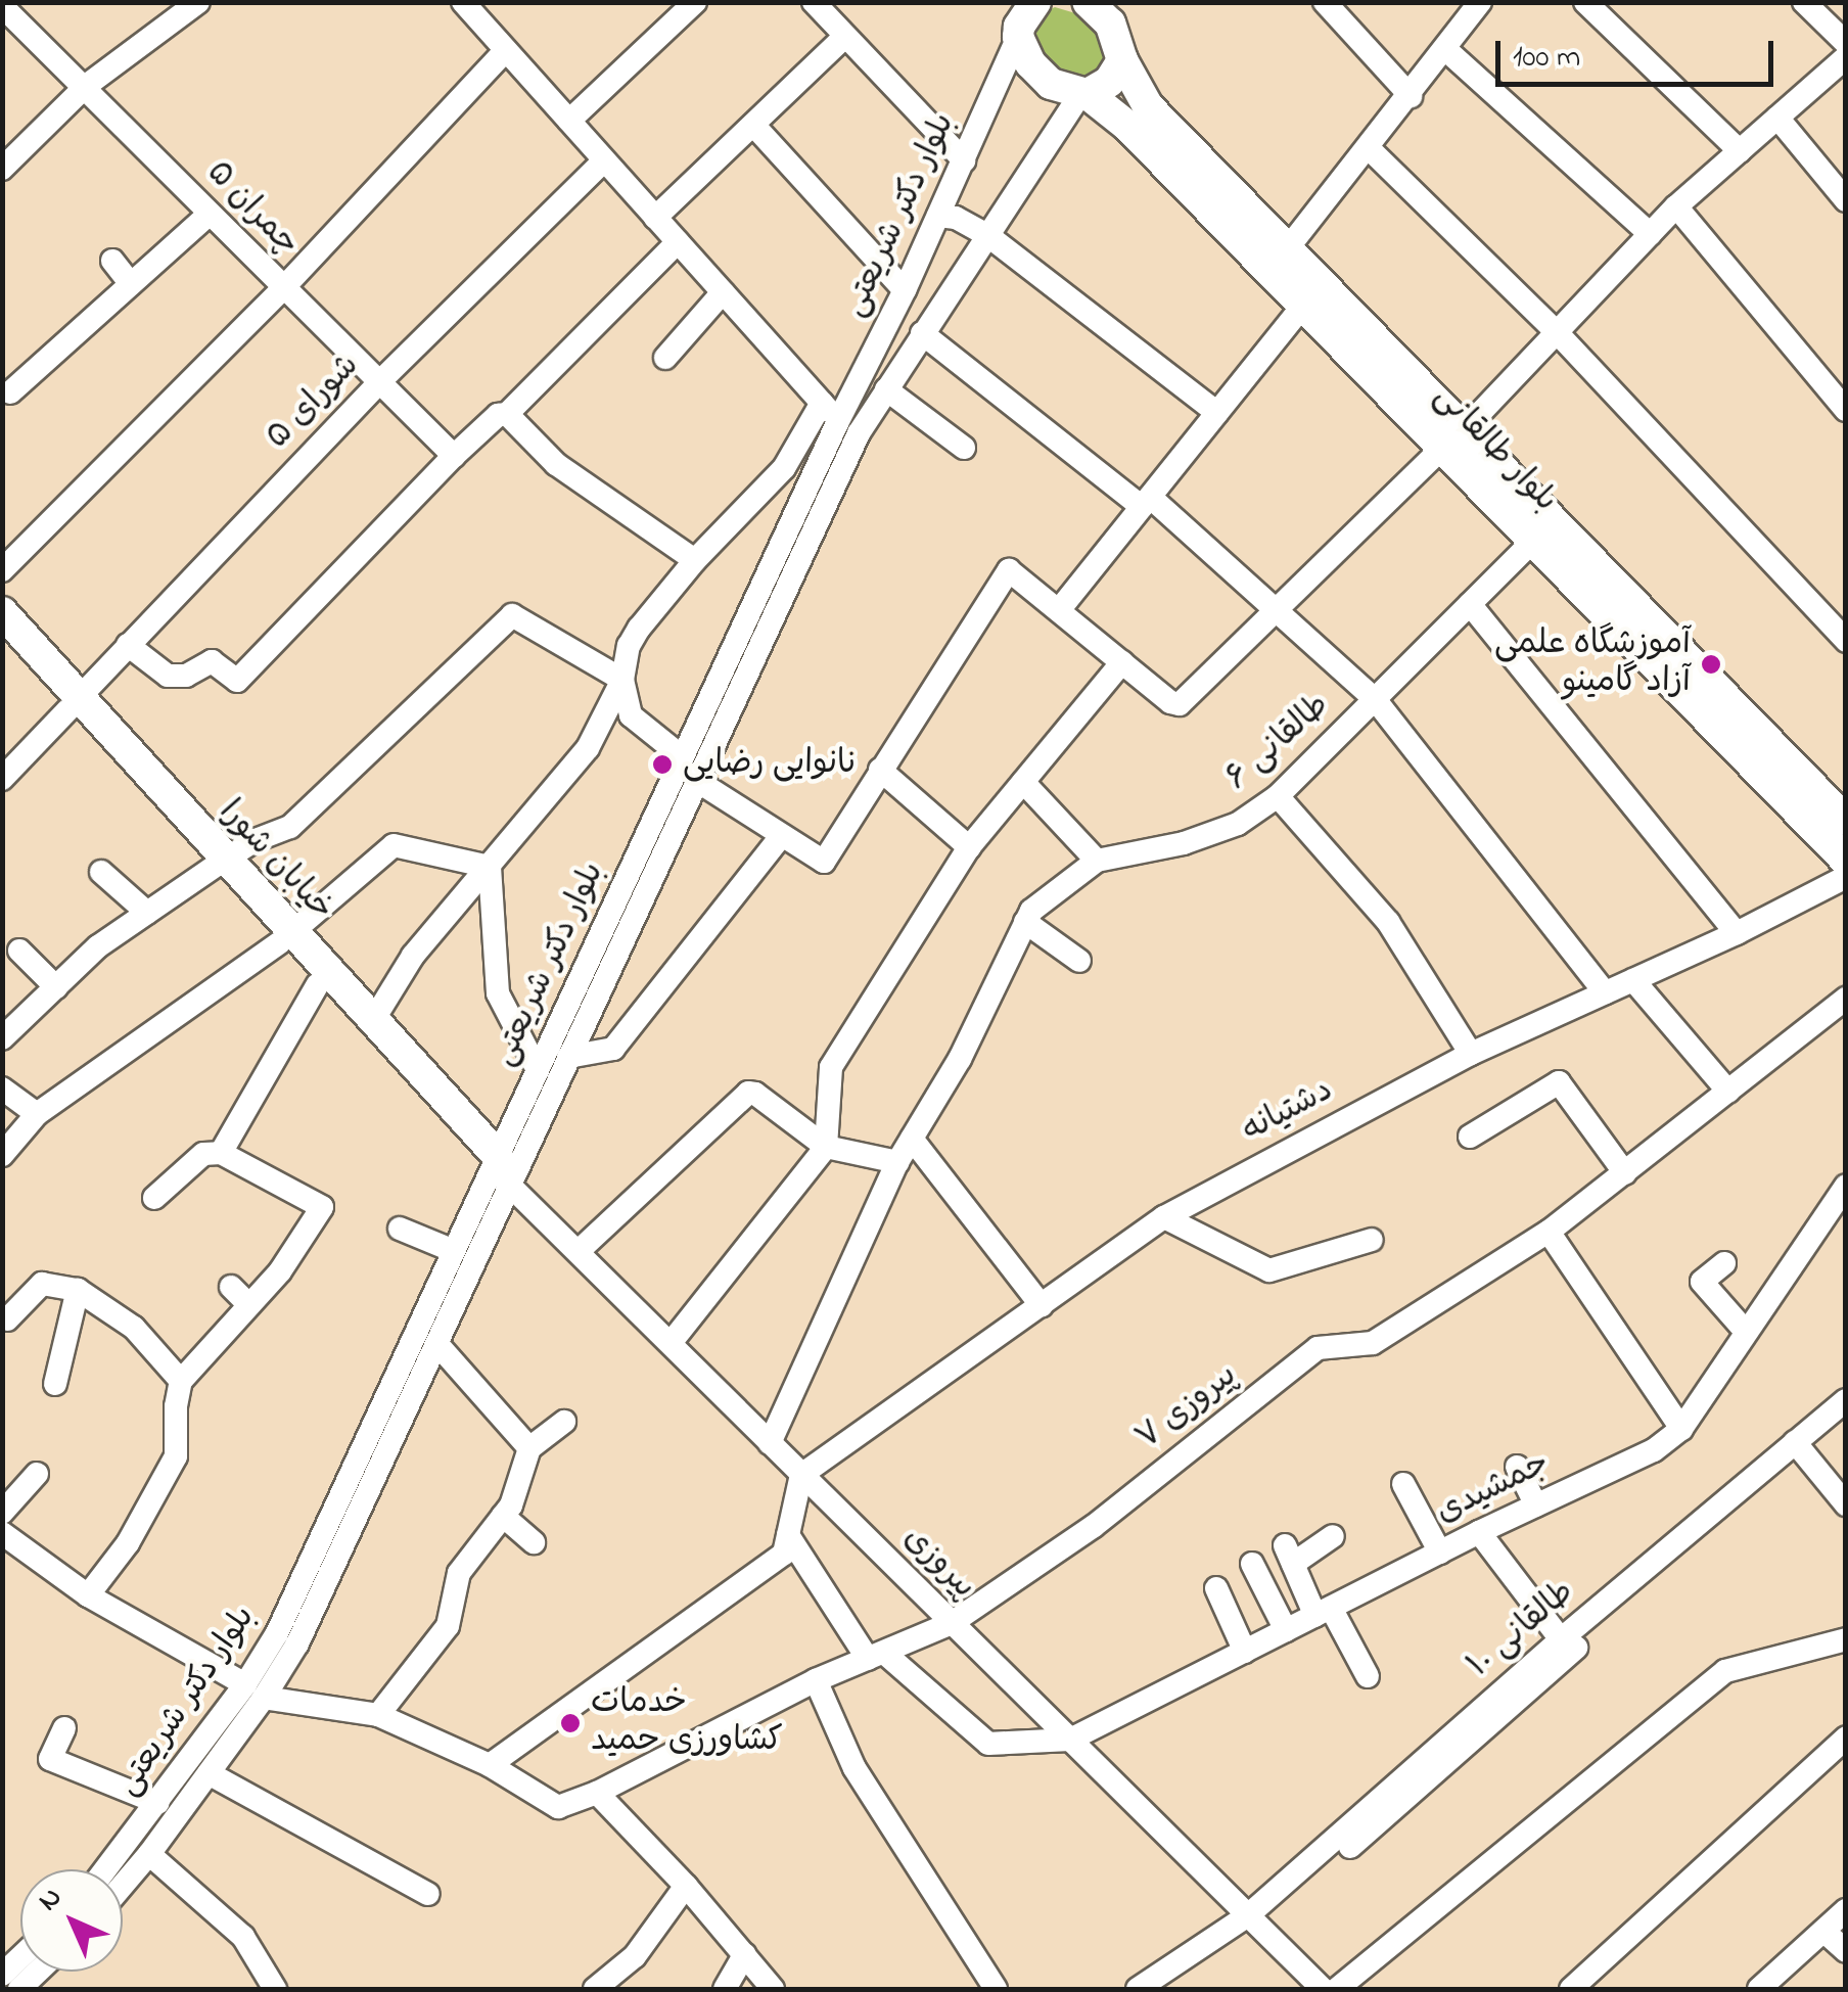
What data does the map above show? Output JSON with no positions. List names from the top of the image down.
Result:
{
  "streets": {
    "main road": ["بلوار طالقانی", "خیابان شورا"],
    "street": [
      "چمران ۵",
      "بلوار دکتر شریعتی",
      "شورای ۵",
      "طالقانی ۶",
      "دشتیانه",
      "پیروزی ۷",
      "جمشیدی",
      "پیروزی",
      "طالقانی ۱۰"
    ]
  },
  "crossings": [
    ["چمران ۵", "شورای ۵"],
    ["بلوار دکتر شریعتی", "بلوار طالقانی"],
    ["بلوار دکتر شریعتی", "خیابان شورا"],
    ["بلوار دکتر شریعتی", "پیروزی"],
    ["شورای ۵", "خیابان شورا"],
    ["بلوار طالقانی", "طالقانی ۶"],
    ["طالقانی ۶", "پیروزی"],
    ["خیابان شورا", "پیروزی"],
    ["دشتیانه", "پیروزی"],
    ["پیروزی ۷", "پیروزی"],
    ["جمشیدی", "پیروزی"],
    ["پیروزی", "طالقانی ۱۰"]
  ],
  "places": ["آموزشگاه علمی آزاد گامینو", "نانوایی رضایی", "خدمات کشاورزی حمید"],
  "scale_bar": "100 m",
  "north": "top left"
}
